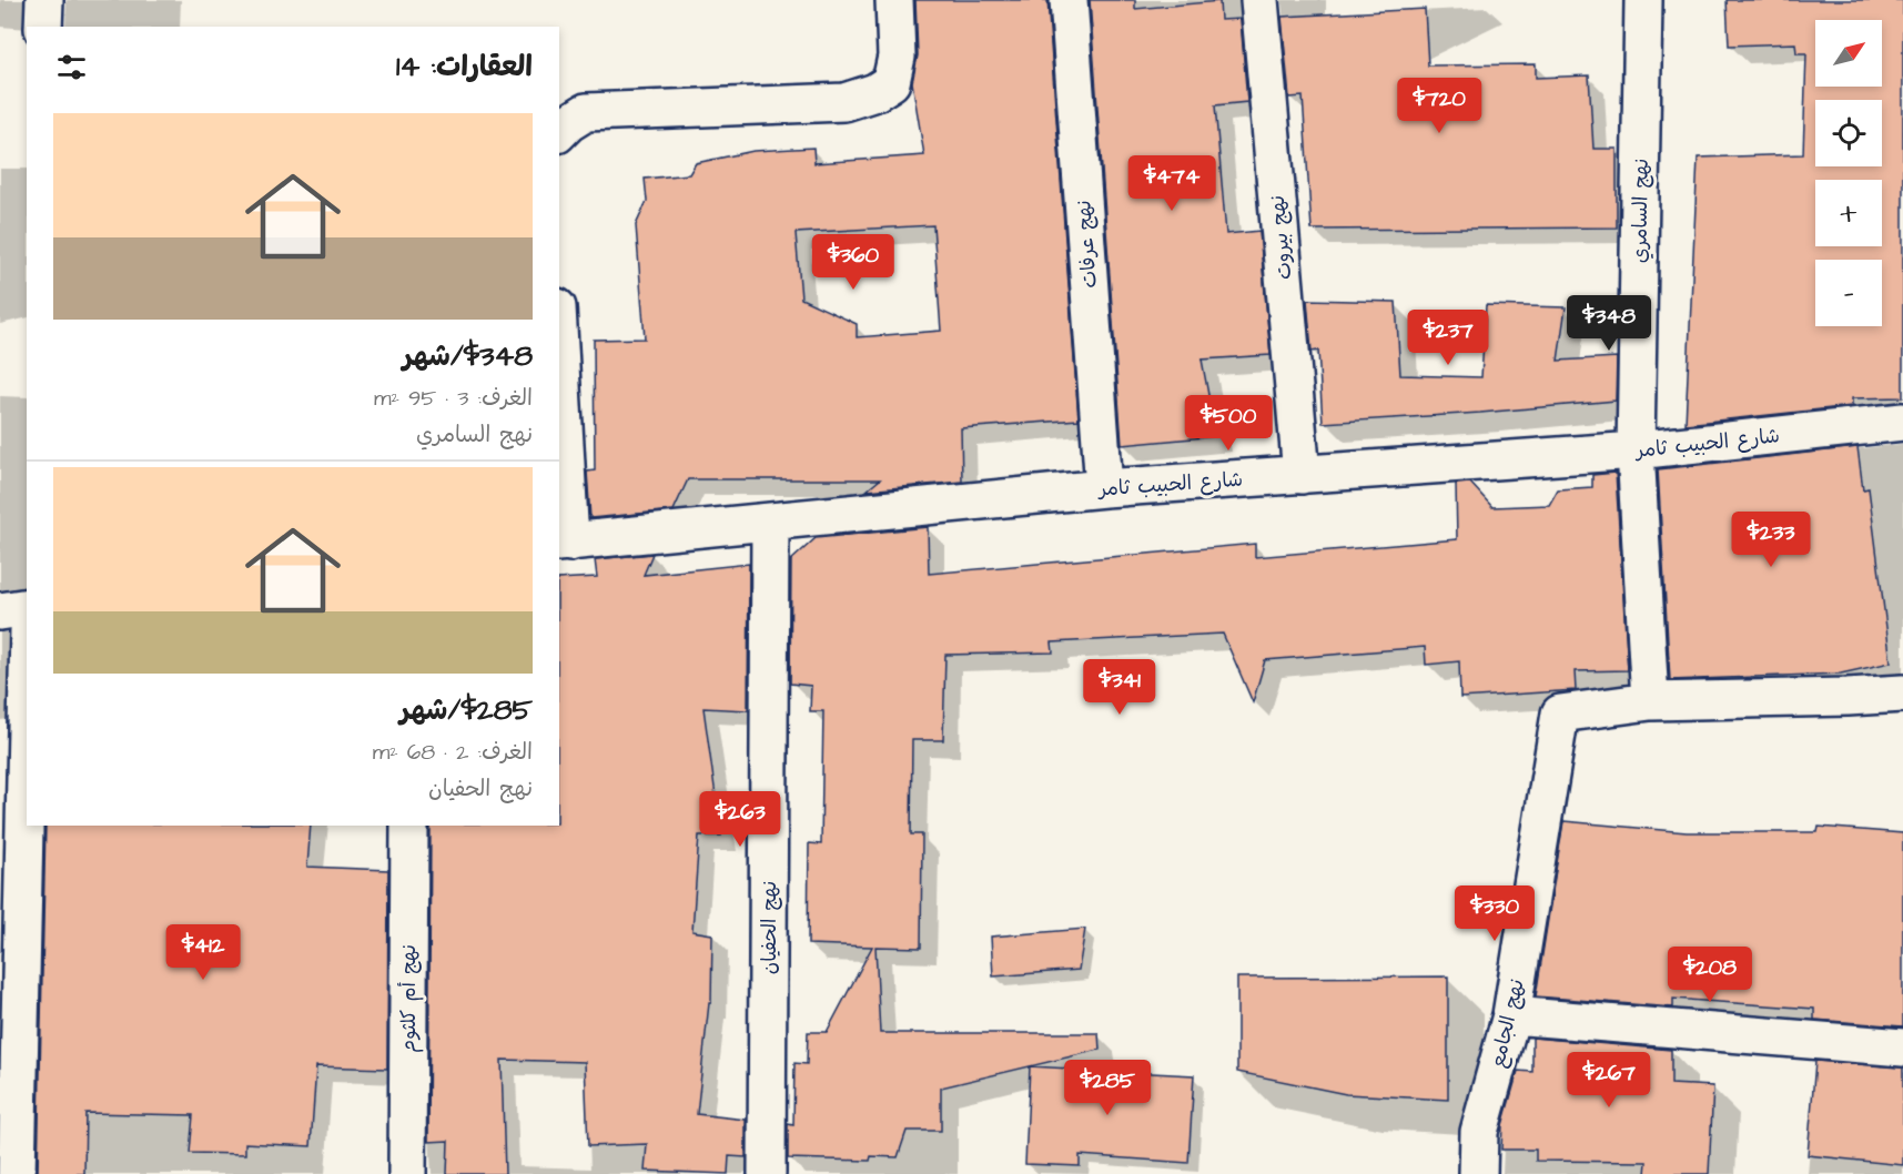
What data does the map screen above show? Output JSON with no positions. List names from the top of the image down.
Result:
{
  "streets": {
    "street": [
      "نهج السامري",
      "نهج بيروت",
      "نهج عرفات",
      "شارع الحبيب ثامر",
      "نهج الحفيان",
      "نهج أم كلثوم",
      "نهج الجامع"
    ]
  },
  "crossings": [
    ["نهج السامري", "شارع الحبيب ثامر"],
    ["نهج السامري", "نهج الجامع"],
    ["نهج بيروت", "شارع الحبيب ثامر"],
    ["نهج عرفات", "شارع الحبيب ثامر"],
    ["شارع الحبيب ثامر", "نهج الحفيان"]
  ],
  "north": "top right",
  "page": {
    "map_buttons": ["+", "−"],
    "heading": "العقارات: 14",
    "price": [
      "$720",
      "$474",
      "$360",
      "$348",
      "$237",
      "$500",
      "$233",
      "$341",
      "$263",
      "$330",
      "$412",
      "$208",
      "$267",
      "$285"
    ],
    "list": [
      {
        "name": "$348/شهر",
        "note": "الغرف: 3 · 95 m² · نهج السامري"
      },
      {
        "name": "$285/شهر",
        "note": "الغرف: 2 · 68 m² · نهج الحفيان"
      }
    ]
  }
}
